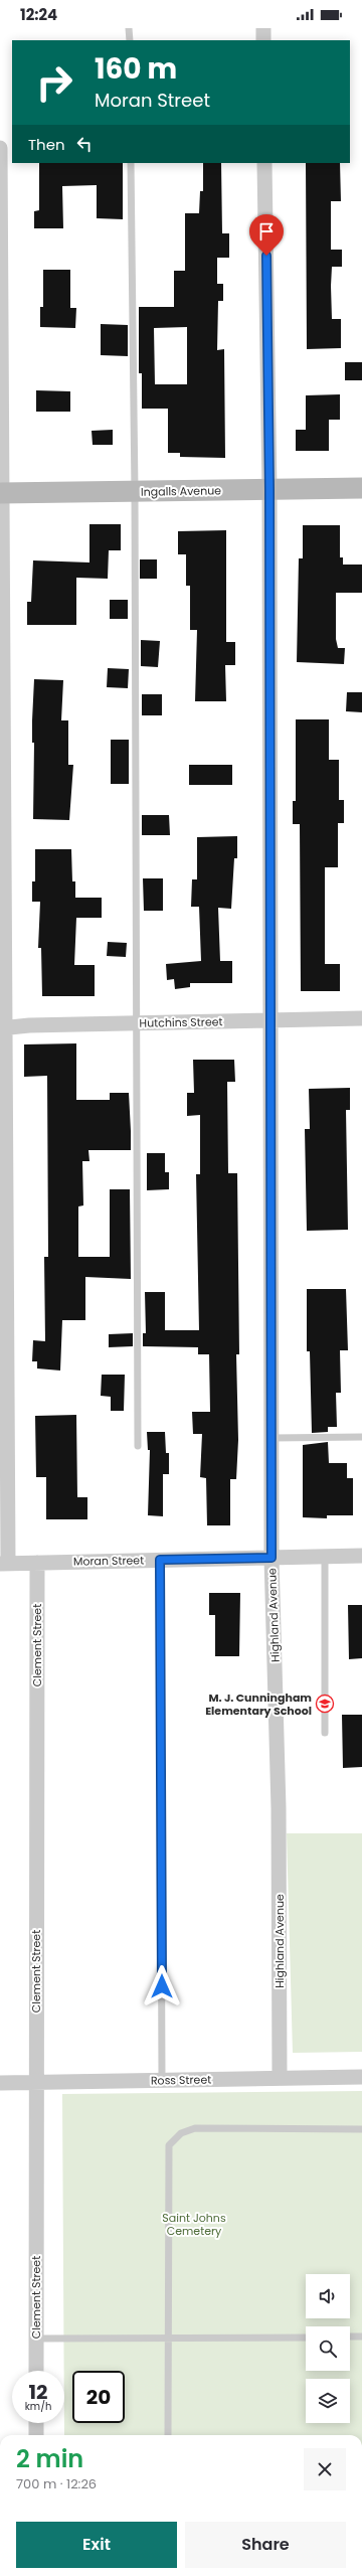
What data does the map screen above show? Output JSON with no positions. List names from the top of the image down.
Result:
{
  "streets": {
    "street": [
      "Ingalls Avenue",
      "Hutchins Street",
      "Moran Street",
      "Highland Avenue",
      "Clement Street",
      "Ross Street"
    ]
  },
  "crossings": [
    ["Ingalls Avenue", "Highland Avenue"],
    ["Hutchins Street", "Highland Avenue"],
    ["Moran Street", "Highland Avenue"],
    ["Moran Street", "Clement Street"],
    ["Highland Avenue", "Ross Street"],
    ["Clement Street", "Ross Street"]
  ],
  "parks": ["Saint Johns Cemetery"],
  "places": {
    "school or university": ["M. J. Cunningham Elementary School"]
  },
  "page": {
    "status": "12:24",
    "turn": ["160 m", "Moran Street"],
    "then": "Then",
    "speed": "12 km/h",
    "limit": "20",
    "heading": ["2 min", "700 m · 12:26"],
    "buttons": ["Exit", "Share"]
  }
}
